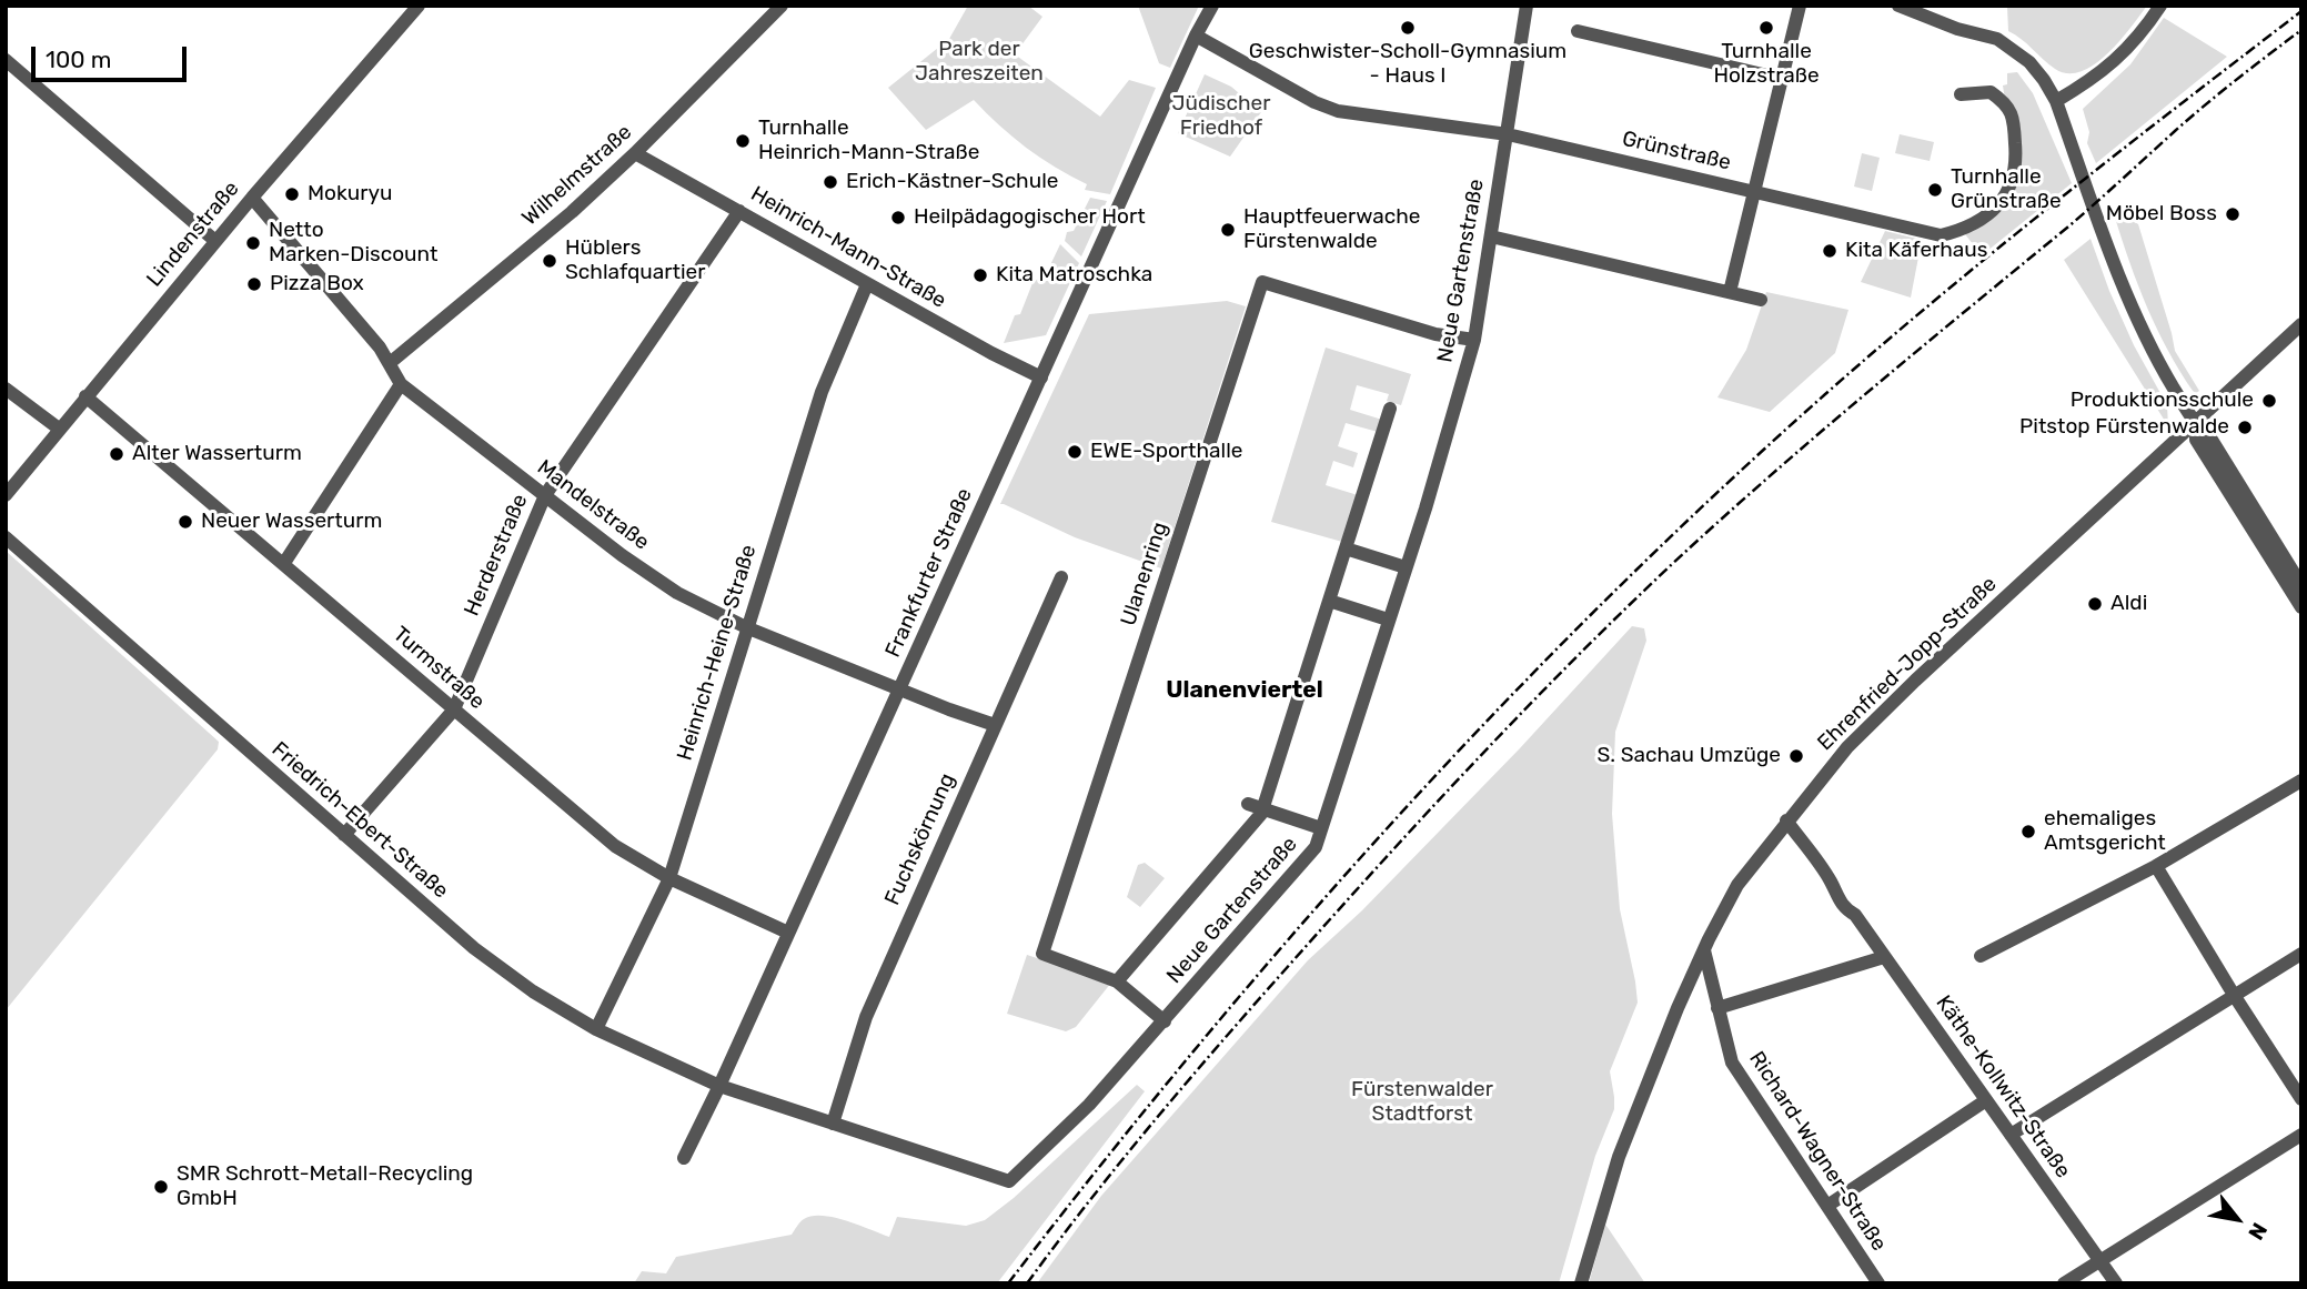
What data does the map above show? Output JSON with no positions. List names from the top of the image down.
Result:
{
  "streets": {
    "street": [
      "Grünstraße",
      "Wilhelmstraße",
      "Lindenstraße",
      "Heinrich-Mann-Straße",
      "Neue Gartenstraße",
      "Mandelstraße",
      "Herderstraße",
      "Frankfurter Straße",
      "Ulanenring",
      "Heinrich-Heine-Straße",
      "Ehrenfried-Jopp-Straße",
      "Turmstraße",
      "Friedrich-Ebert-Straße",
      "Fuchskörnung",
      "Käthe-Kollwitz-Straße",
      "Richard-Wagner-Straße"
    ]
  },
  "crossings": [
    ["Grünstraße", "Neue Gartenstraße"],
    ["Grünstraße", "Frankfurter Straße"],
    ["Wilhelmstraße", "Heinrich-Mann-Straße"],
    ["Wilhelmstraße", "Mandelstraße"],
    ["Lindenstraße", "Mandelstraße"],
    ["Lindenstraße", "Turmstraße"],
    ["Heinrich-Mann-Straße", "Herderstraße"],
    ["Heinrich-Mann-Straße", "Frankfurter Straße"],
    ["Heinrich-Mann-Straße", "Heinrich-Heine-Straße"],
    ["Neue Gartenstraße", "Frankfurter Straße"],
    ["Neue Gartenstraße", "Ulanenring"],
    ["Neue Gartenstraße", "Friedrich-Ebert-Straße"],
    ["Neue Gartenstraße", "Fuchskörnung"],
    ["Mandelstraße", "Herderstraße"],
    ["Mandelstraße", "Frankfurter Straße"],
    ["Mandelstraße", "Heinrich-Heine-Straße"],
    ["Mandelstraße", "Fuchskörnung"],
    ["Herderstraße", "Turmstraße"],
    ["Herderstraße", "Friedrich-Ebert-Straße"],
    ["Frankfurter Straße", "Turmstraße"],
    ["Frankfurter Straße", "Friedrich-Ebert-Straße"],
    ["Heinrich-Heine-Straße", "Turmstraße"],
    ["Heinrich-Heine-Straße", "Friedrich-Ebert-Straße"],
    ["Ehrenfried-Jopp-Straße", "Käthe-Kollwitz-Straße"],
    ["Ehrenfried-Jopp-Straße", "Richard-Wagner-Straße"]
  ],
  "districts": ["Ulanenviertel"],
  "parks": ["Park der Jahreszeiten", "Jüdischer Friedhof", "Fürstenwalder Stadtforst"],
  "places": [
    "Geschwister-Scholl-Gymnasium - Haus I",
    "Turnhalle Holzstraße",
    "Turnhalle Heinrich-Mann-Straße",
    "Erich-Kästner-Schule",
    "Turnhalle Grünstraße",
    "Mokuryu",
    "Möbel Boss",
    "Heilpädagogischer Hort",
    "Hauptfeuerwache Fürstenwalde",
    "Netto Marken-Discount",
    "Kita Käferhaus",
    "Hüblers Schlafquartier",
    "Kita Matroschka",
    "Pizza Box",
    "Produktionsschule",
    "Pitstop Fürstenwalde",
    "EWE-Sporthalle",
    "Alter Wasserturm",
    "Neuer Wasserturm",
    "Aldi",
    "S. Sachau Umzüge",
    "ehemaliges Amtsgericht",
    "SMR Schrott-Metall-Recycling GmbH"
  ],
  "scale_bar": "100 m",
  "north": "bottom right"
}
